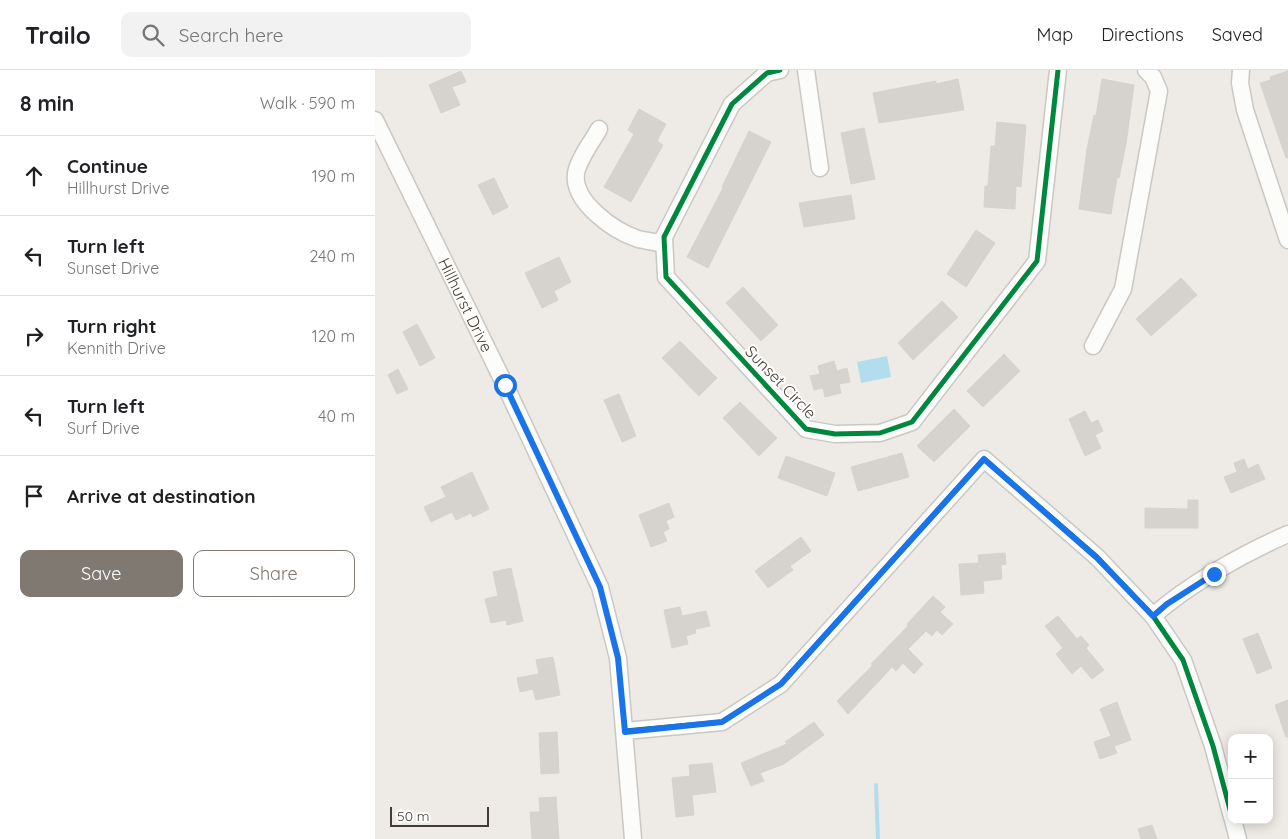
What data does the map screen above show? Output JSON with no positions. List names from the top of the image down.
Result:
{
  "streets": {
    "street": ["Hillhurst Drive", "Sunset Circle"]
  },
  "scale_bar": "50 m",
  "page": {
    "header": "Trailo",
    "search": "Search here",
    "nav": ["Map", "Directions", "Saved"],
    "heading": ["8 min", "Walk · 590 m"],
    "list": [
      ["Continue", "Hillhurst Drive", "190 m"],
      ["Turn left", "Sunset Drive", "240 m"],
      ["Turn right", "Kennith Drive", "120 m"],
      ["Turn left", "Surf Drive", "40 m"],
      "Arrive at destination"
    ],
    "buttons": ["Save", "Share"],
    "map_buttons": ["+", "−"],
    "scale": "50 m"
  }
}
